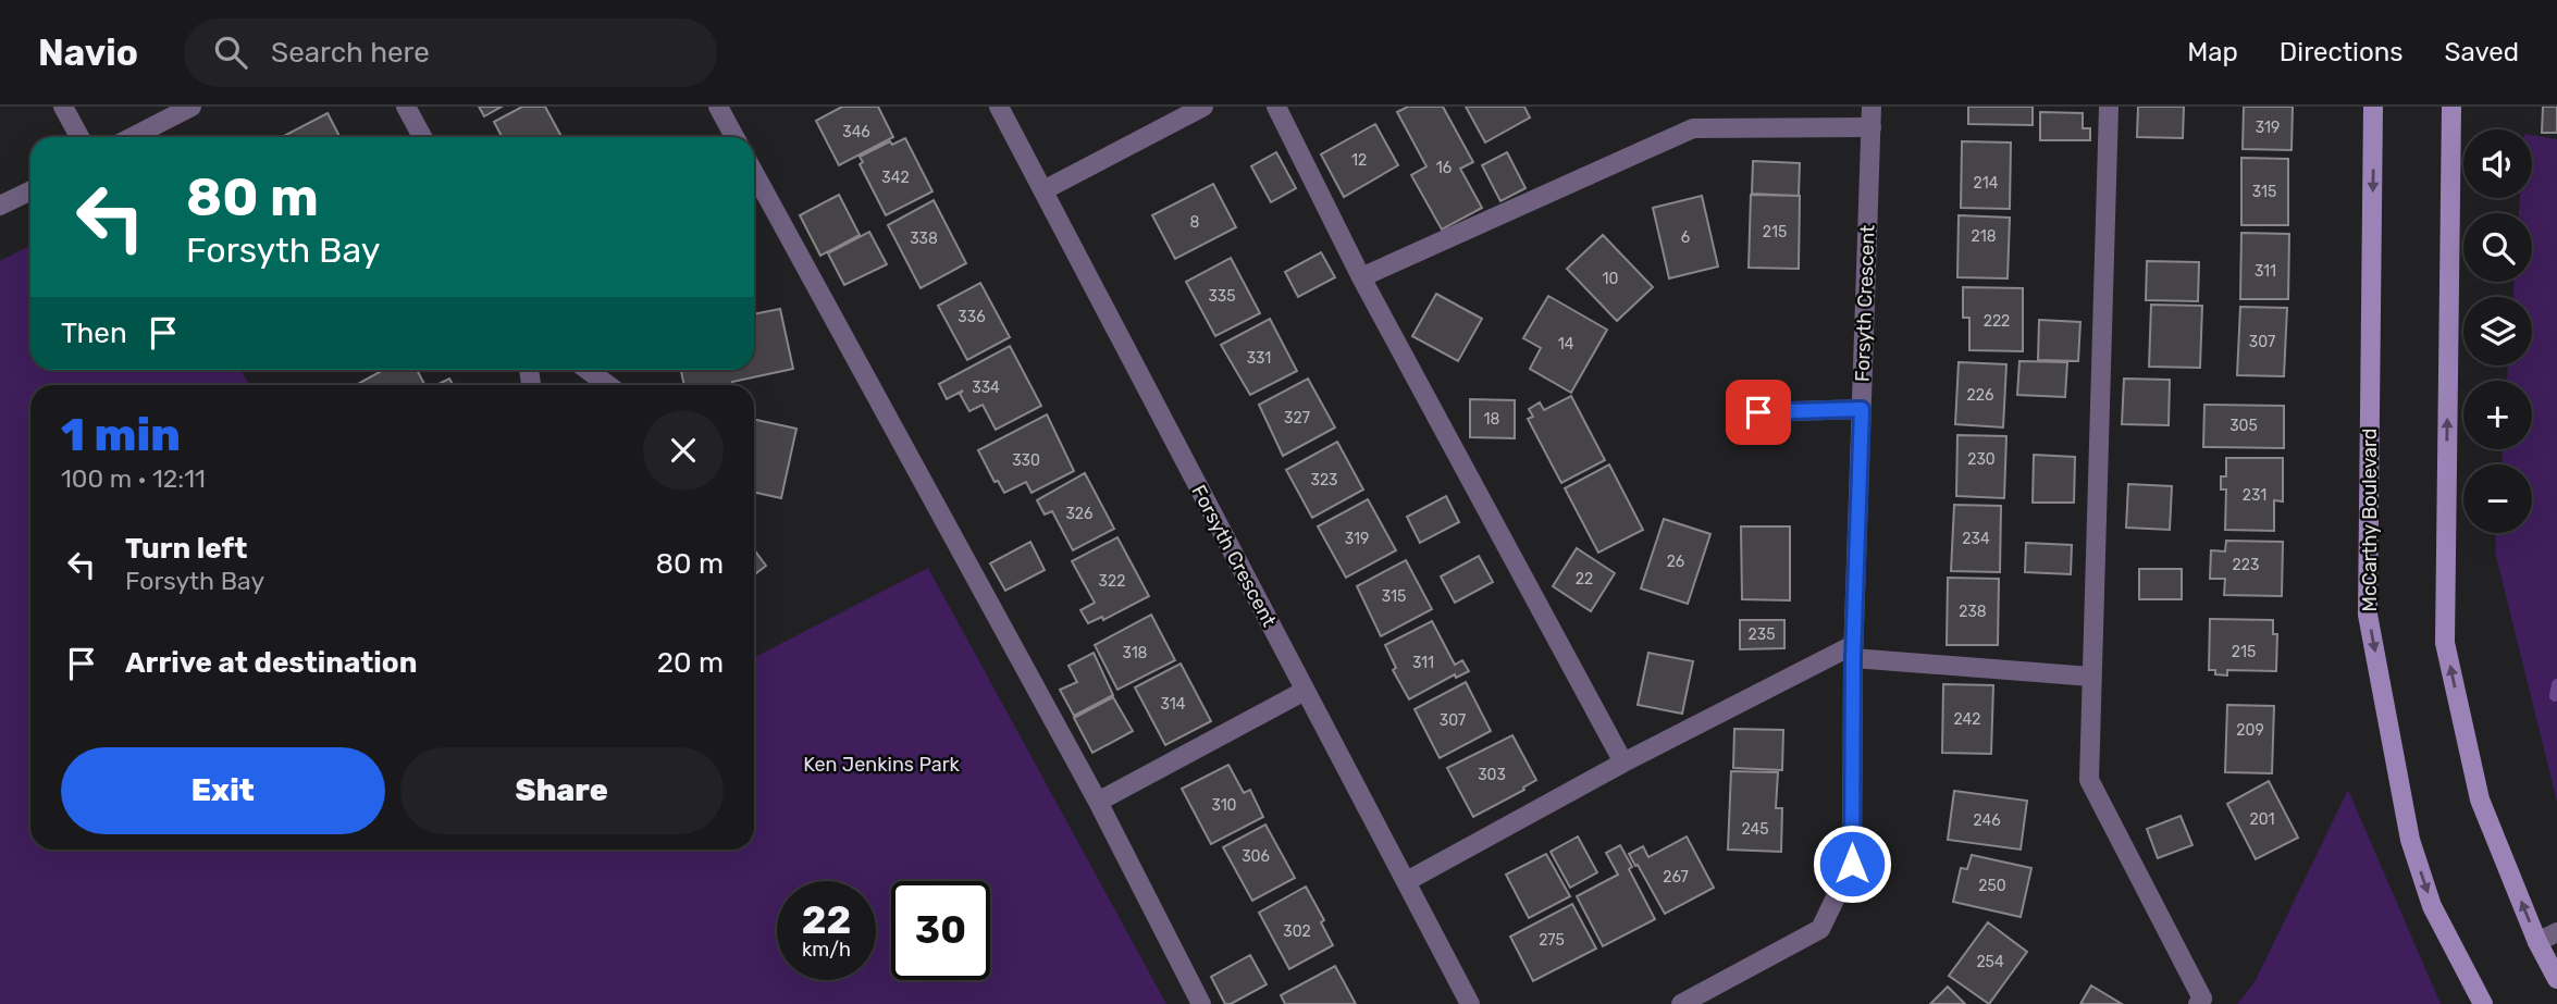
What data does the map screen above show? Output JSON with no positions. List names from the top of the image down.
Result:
{
  "streets": {
    "main road": ["McCarthy Boulevard"],
    "street": ["Forsyth Crescent"]
  },
  "parks": ["Ken Jenkins Park"],
  "house_numbers": [
    "319",
    "346",
    "12",
    "16",
    "342",
    "214",
    "315",
    "8",
    "215",
    "218",
    "6",
    "338",
    "311",
    "10",
    "335",
    "336",
    "222",
    "307",
    "14",
    "331",
    "334",
    "226",
    "327",
    "18",
    "305",
    "230",
    "330",
    "323",
    "231",
    "326",
    "319",
    "234",
    "26",
    "223",
    "22",
    "322",
    "315",
    "238",
    "235",
    "215",
    "318",
    "311",
    "314",
    "242",
    "307",
    "209",
    "303",
    "310",
    "201",
    "246",
    "245",
    "306",
    "267",
    "250",
    "302",
    "275",
    "254"
  ],
  "page": {
    "header": "Navio",
    "search": "Search here",
    "nav": ["Map", "Directions", "Saved"],
    "map_buttons": ["+", "−"],
    "turn": ["80 m", "Forsyth Bay"],
    "then": "Then",
    "heading": ["1 min", "100 m · 12:11"],
    "list": [
      {
        "name": "Turn left",
        "note": "Forsyth Bay",
        "value": "80 m"
      },
      {
        "name": "Arrive at destination",
        "value": "20 m"
      }
    ],
    "buttons": ["Exit", "Share"],
    "speed": "22 km/h",
    "limit": "30"
  }
}
